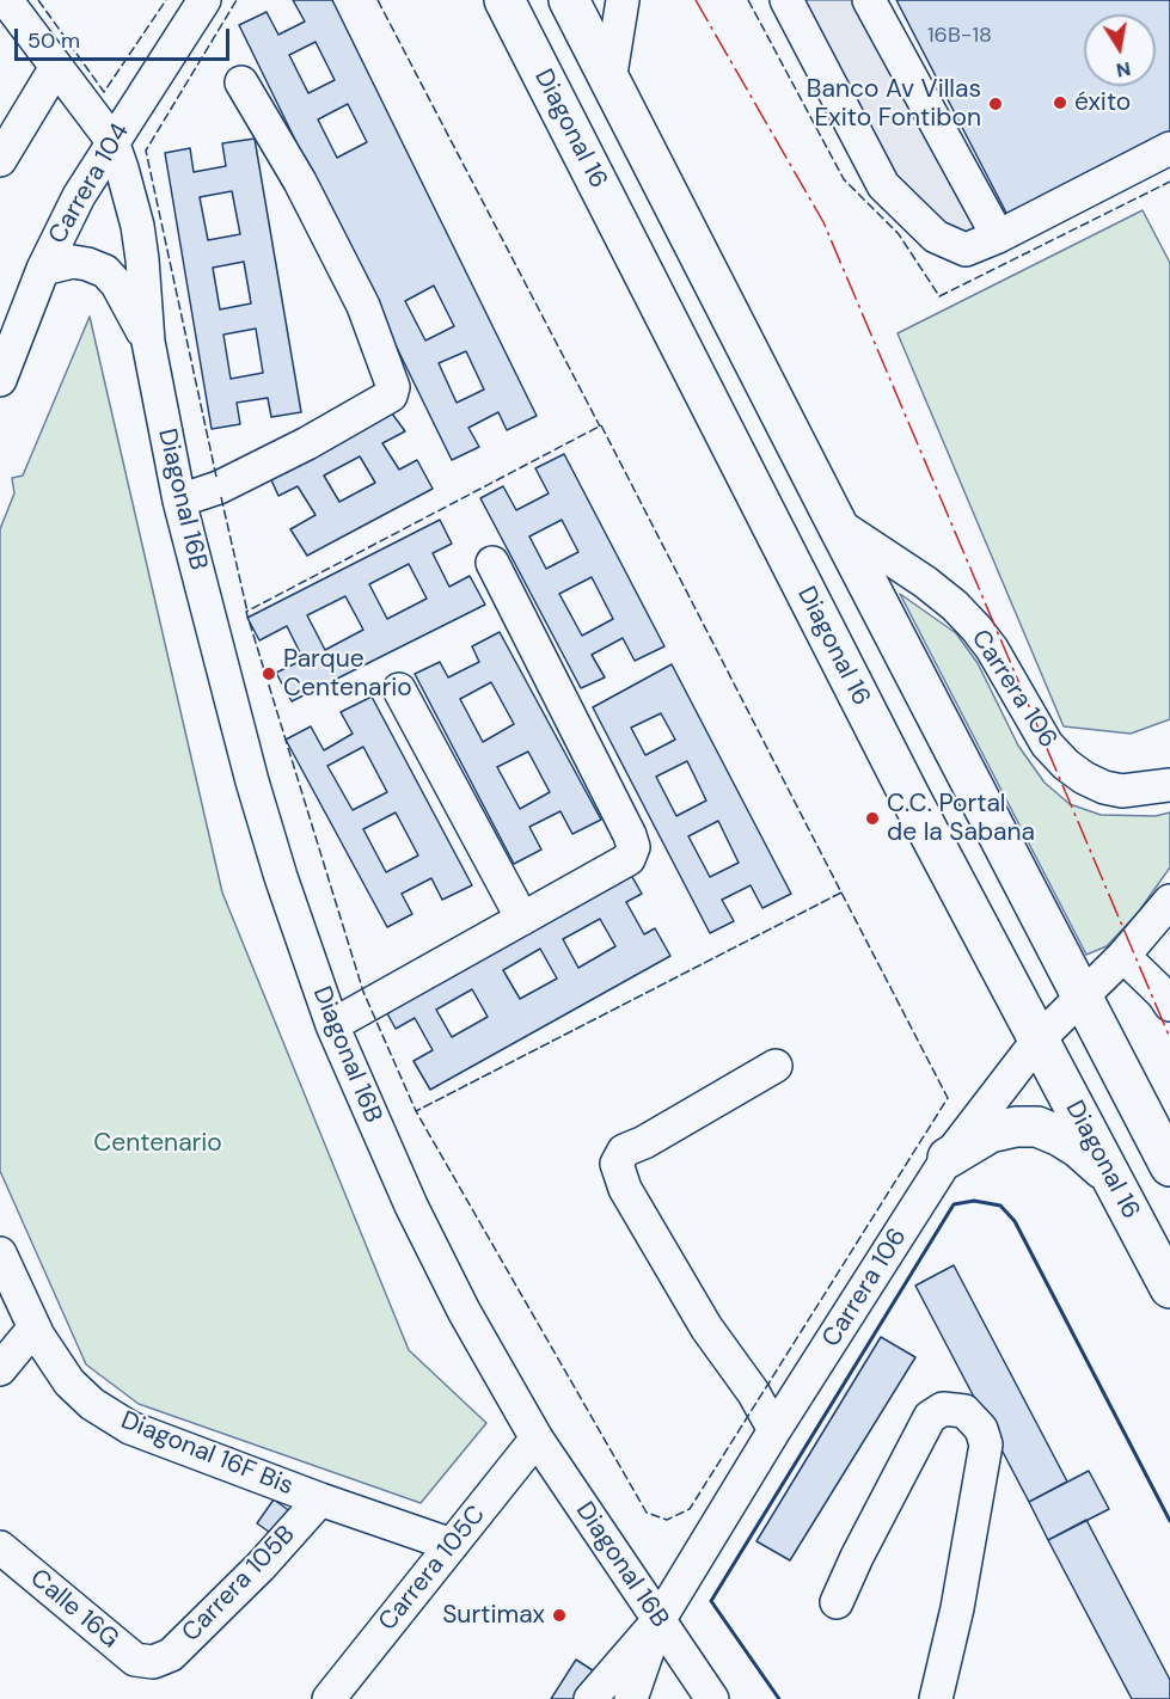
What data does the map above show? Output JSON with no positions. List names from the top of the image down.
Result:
{
  "streets": {
    "main road": ["Diagonal 16"],
    "street": [
      "Carrera 104",
      "Diagonal 16B",
      "Carrera 106",
      "Diagonal 16F Bis",
      "Carrera 105C",
      "Carrera 105B",
      "Calle 16G"
    ]
  },
  "crossings": [
    ["Diagonal 16", "Carrera 106"],
    ["Carrera 104", "Diagonal 16B"],
    ["Diagonal 16B", "Carrera 106"],
    ["Diagonal 16B", "Carrera 105C"],
    ["Diagonal 16F Bis", "Carrera 105C"],
    ["Diagonal 16F Bis", "Carrera 105B"],
    ["Carrera 105B", "Calle 16G"]
  ],
  "parks": ["Centenario"],
  "places": [
    "éxito",
    "Banco Av Villas Exito Fontibon",
    "Parque Centenario",
    "C.C. Portal de la Sabana",
    "Surtimax"
  ],
  "house_numbers": ["16B-18"],
  "scale_bar": "50 m",
  "north": "bottom"
}
